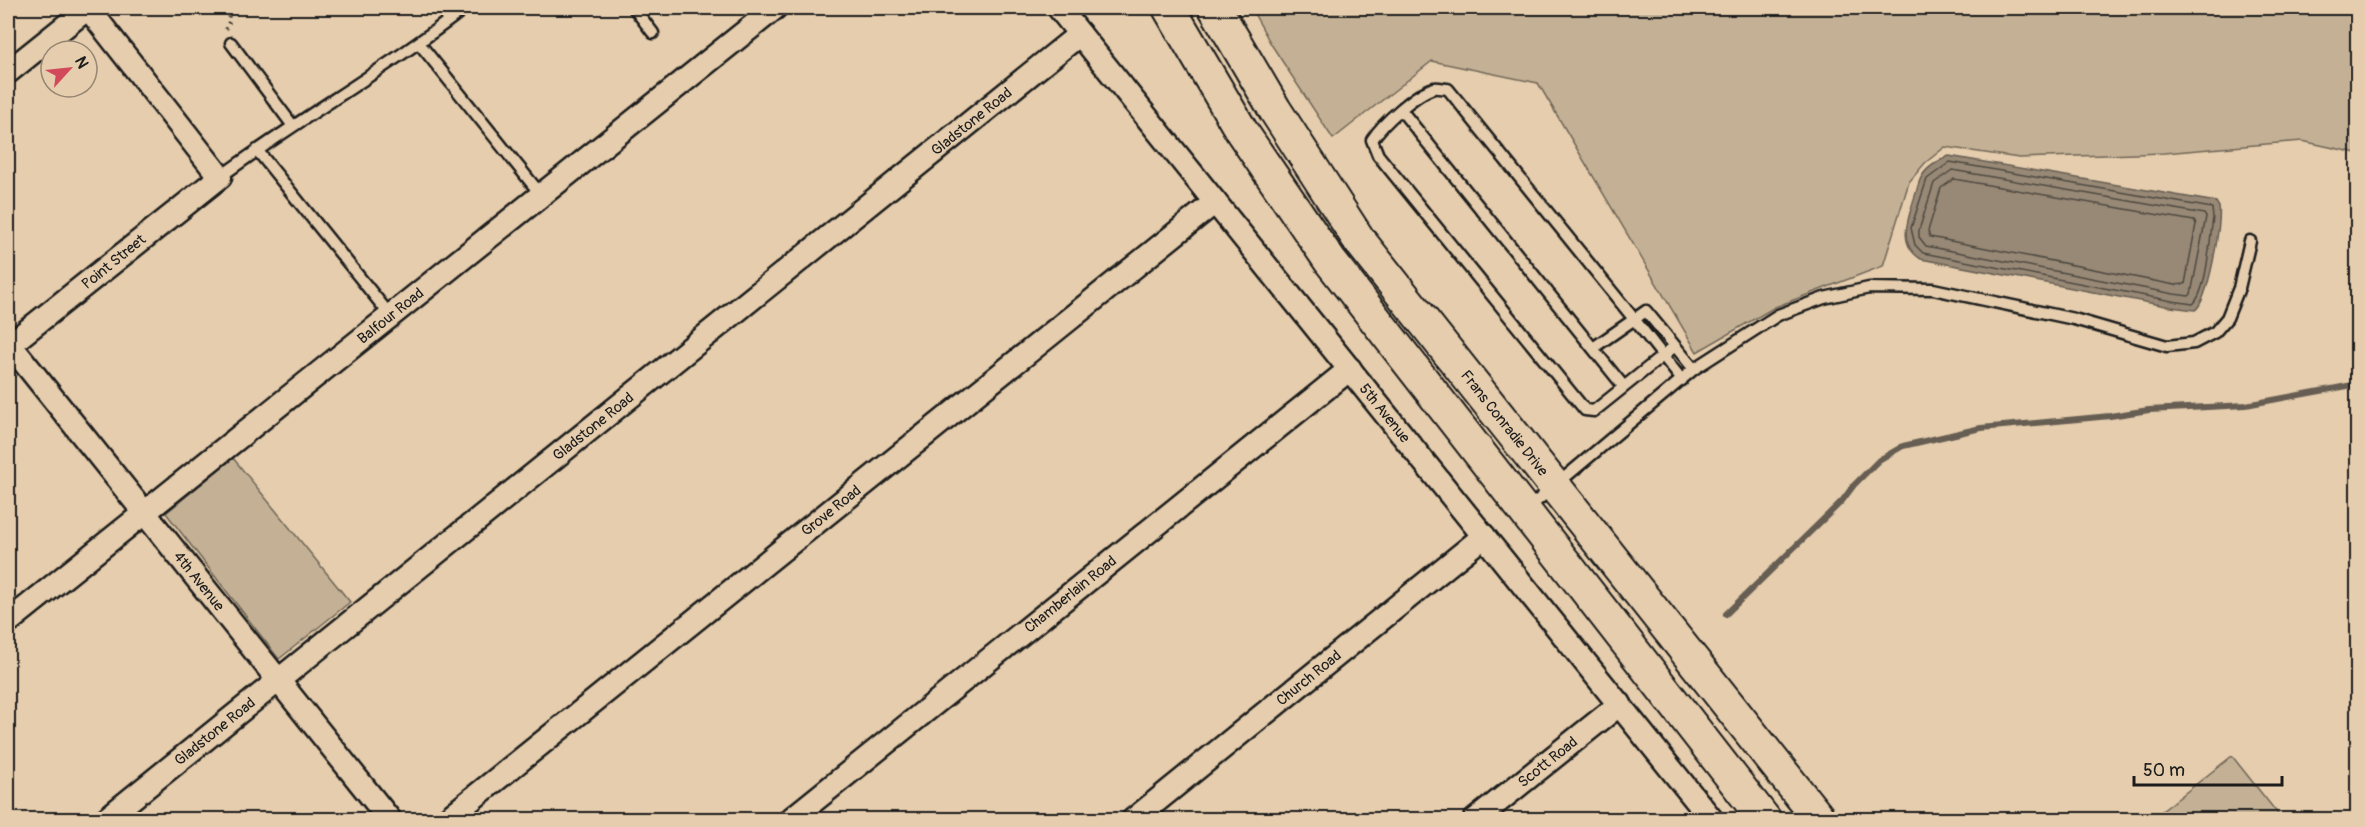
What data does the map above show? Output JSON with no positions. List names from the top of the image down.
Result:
{
  "streets": {
    "main road": ["Frans Conradie Drive"],
    "street": [
      "Gladstone Road",
      "Point Street",
      "Balfour Road",
      "5th Avenue",
      "Grove Road",
      "4th Avenue",
      "Chamberlain Road",
      "Church Road",
      "Scott Road"
    ]
  },
  "crossings": [
    ["Gladstone Road", "5th Avenue"],
    ["Gladstone Road", "4th Avenue"],
    ["Point Street", "4th Avenue"],
    ["Balfour Road", "4th Avenue"],
    ["5th Avenue", "Grove Road"],
    ["5th Avenue", "Chamberlain Road"],
    ["5th Avenue", "Church Road"],
    ["5th Avenue", "Scott Road"]
  ],
  "scale_bar": "50 m",
  "north": "top right"
}
